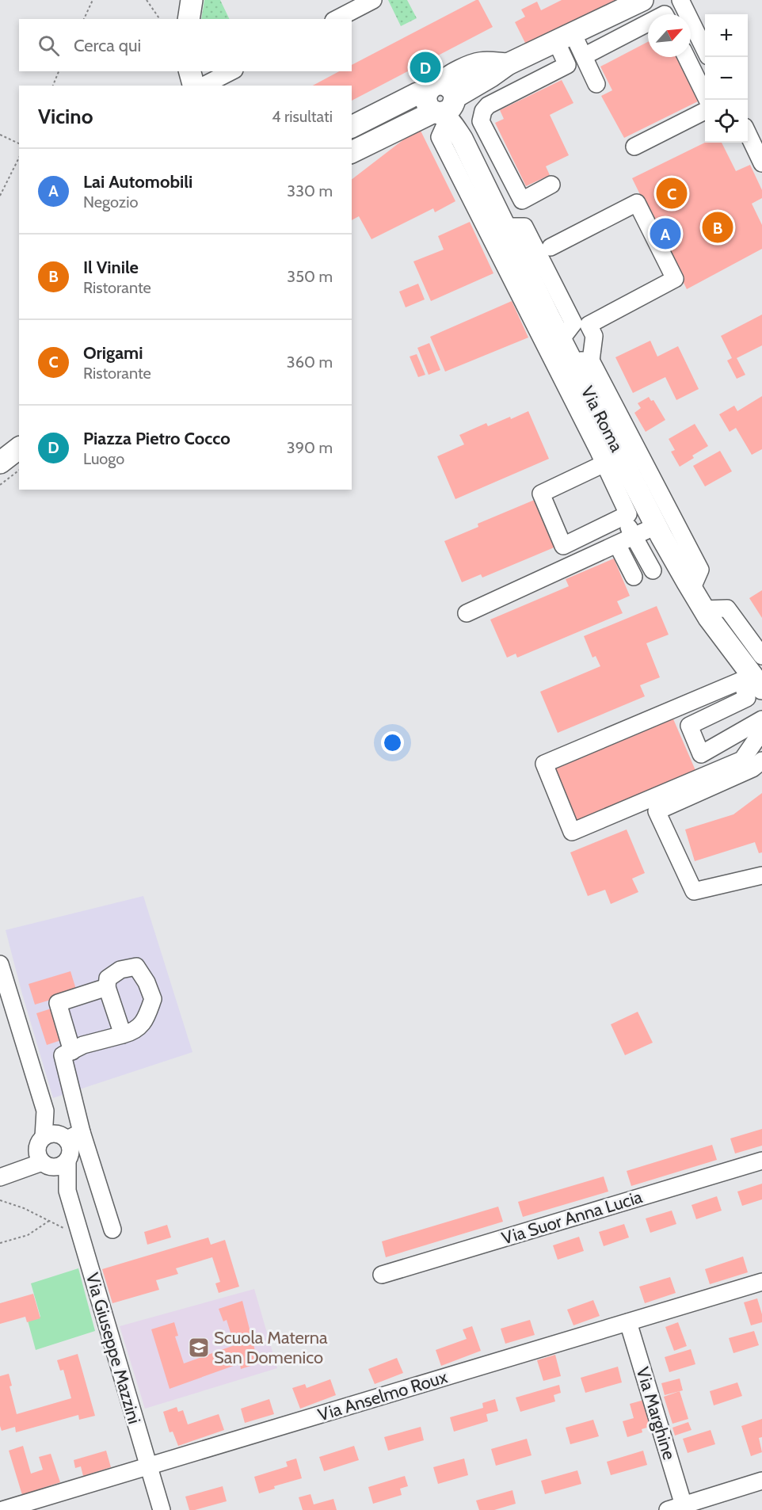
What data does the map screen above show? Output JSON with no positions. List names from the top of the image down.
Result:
{
  "streets": {
    "main road": ["Via Roma"],
    "street": [
      "Via Suor Anna Lucia",
      "Via Giuseppe Mazzini",
      "Via Anselmo Roux",
      "Via Marghine"
    ]
  },
  "crossings": [
    ["Via Giuseppe Mazzini", "Via Anselmo Roux"],
    ["Via Anselmo Roux", "Via Marghine"]
  ],
  "places": {
    "school or university": ["Scuola Materna San Domenico"]
  },
  "north": "top right",
  "page": {
    "map_buttons": ["+", "−"],
    "search": "Cerca qui",
    "pins": [
      "D",
      "C",
      "B",
      "A"
    ],
    "heading": ["Vicino", "4 risultati"],
    "list": [
      {
        "mark": "A",
        "name": "Lai Automobili",
        "note": "Negozio",
        "value": "330 m"
      },
      {
        "mark": "B",
        "name": "Il Vinile",
        "note": "Ristorante",
        "value": "350 m"
      },
      {
        "mark": "C",
        "name": "Origami",
        "note": "Ristorante",
        "value": "360 m"
      },
      {
        "mark": "D",
        "name": "Piazza Pietro Cocco",
        "note": "Luogo",
        "value": "390 m"
      }
    ]
  }
}
